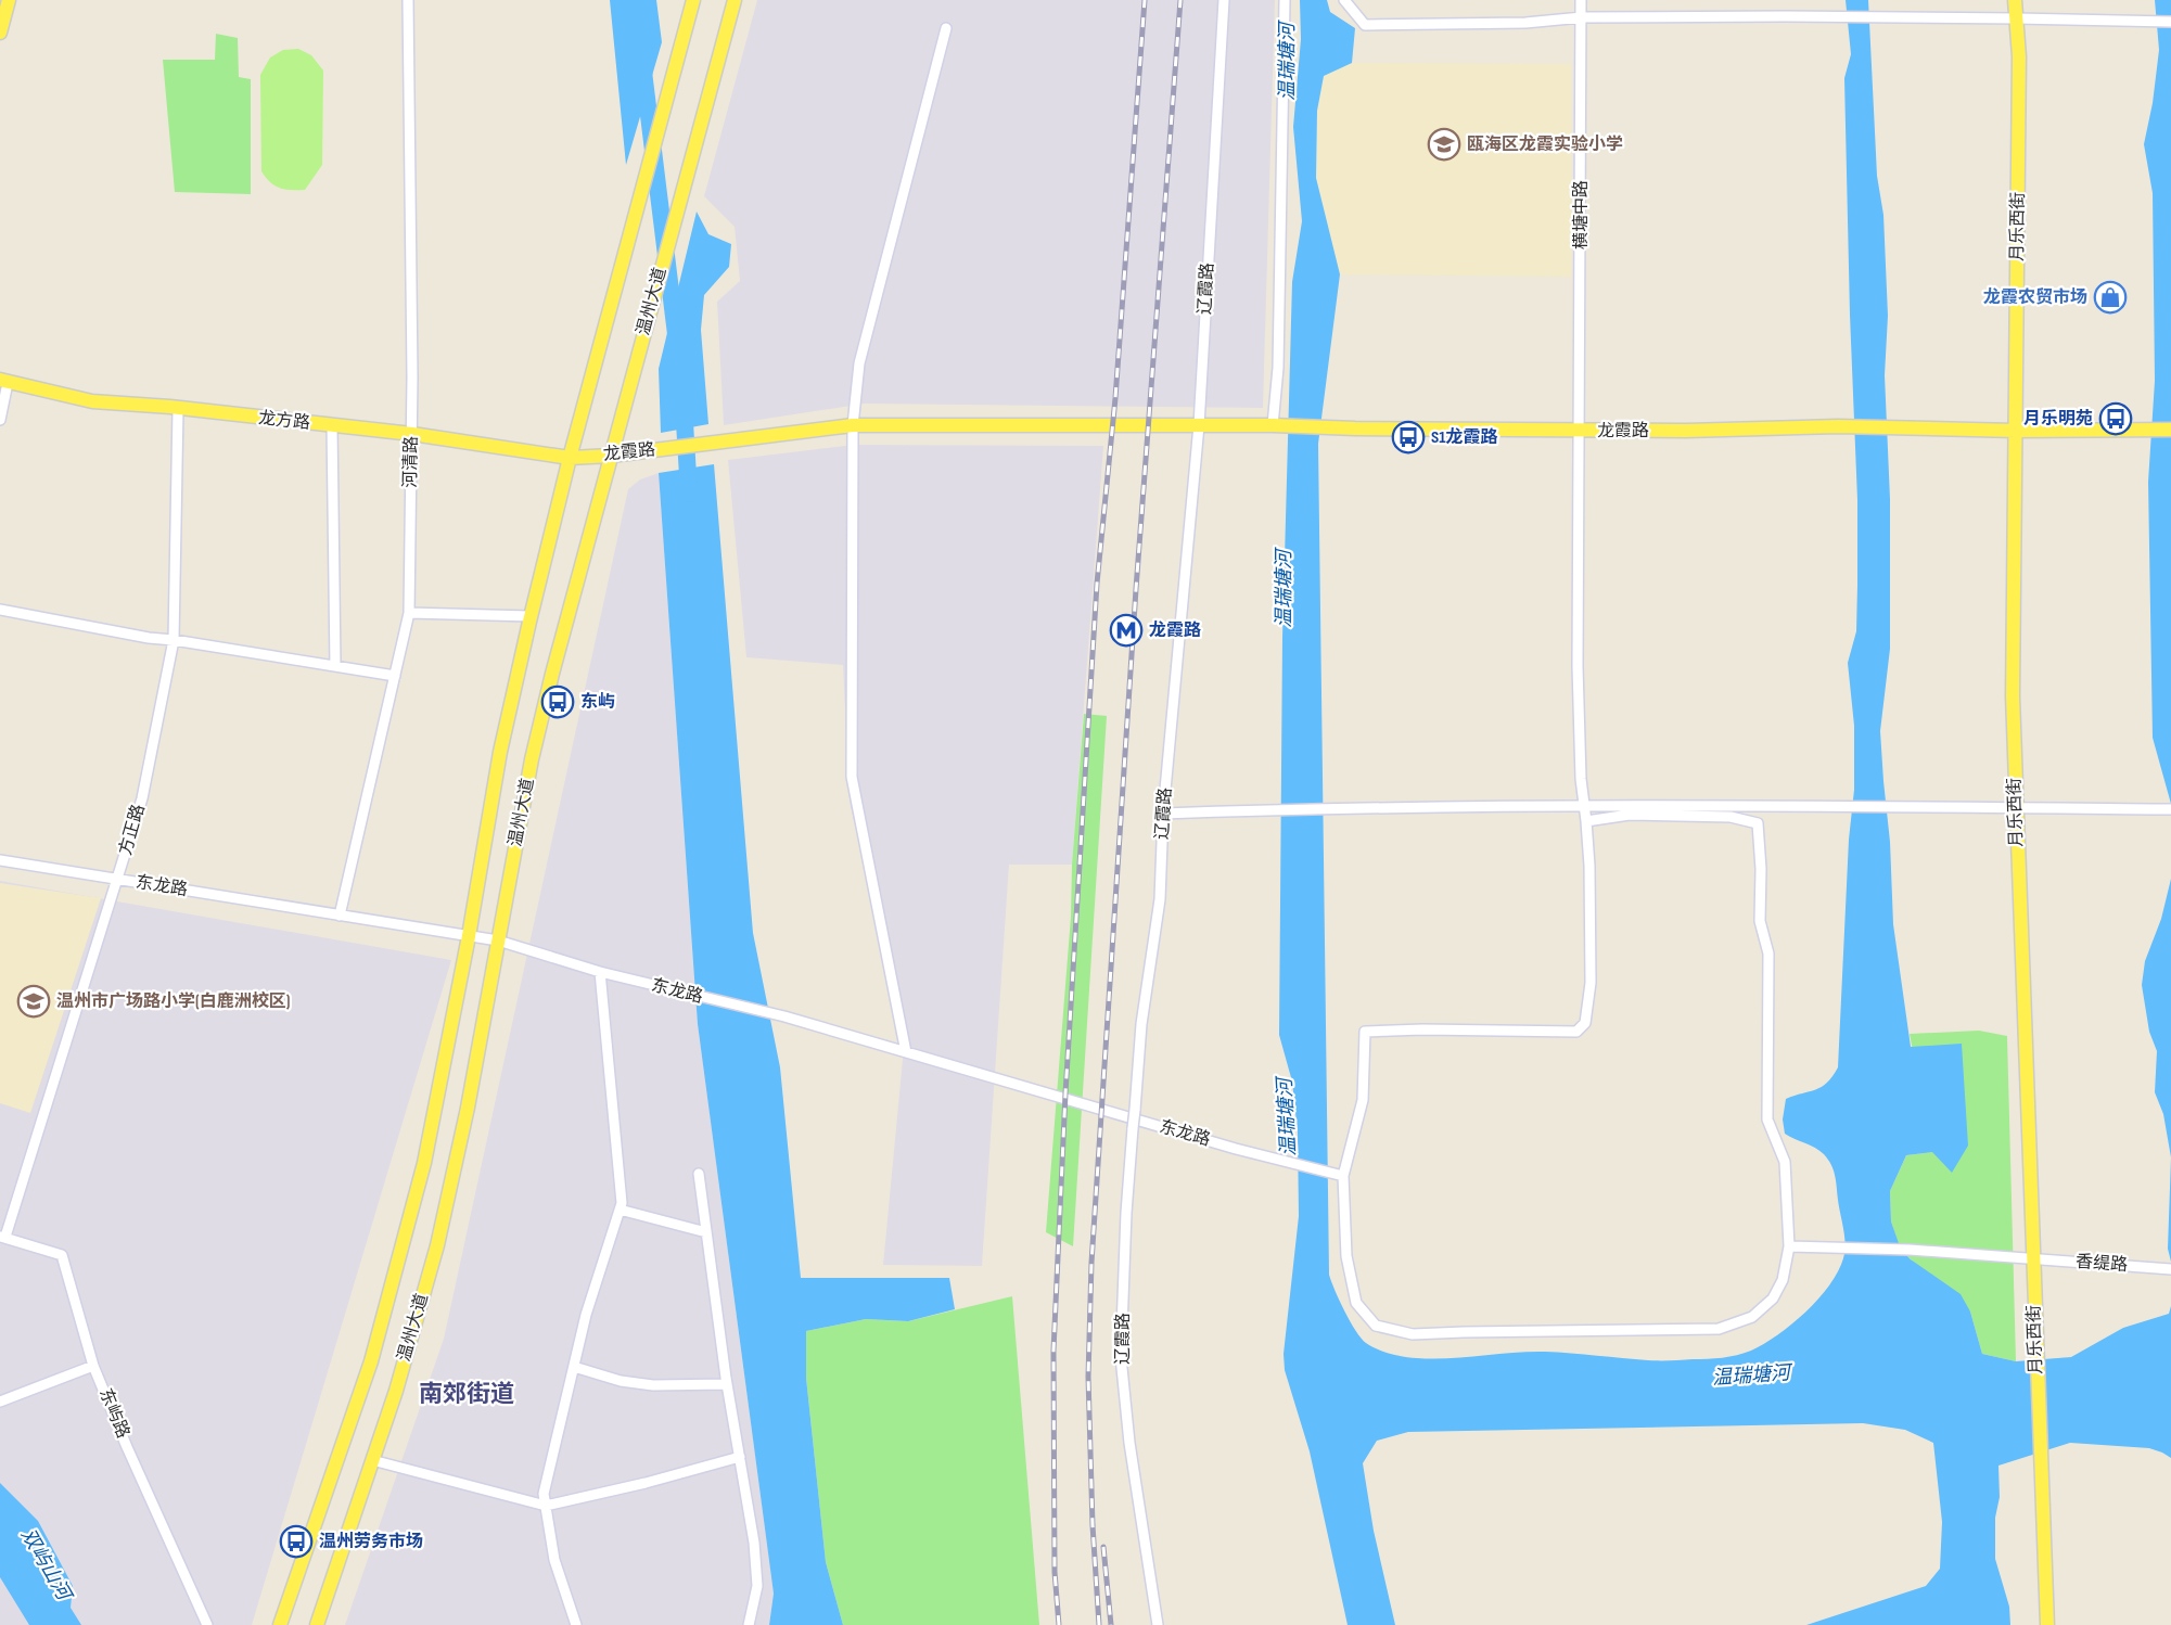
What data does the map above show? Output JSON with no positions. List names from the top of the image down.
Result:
{
  "streets": {
    "main road": [
      "月乐西街",
      "温州大道",
      "龙方路",
      "龙霞路"
    ],
    "street": [
      "横塘中路",
      "辽霞路",
      "河清路",
      "方正路",
      "东龙路",
      "香缇路",
      "东屿路"
    ]
  },
  "crossings": [
    ["横塘中路", "龙霞路"],
    ["横塘中路", "东龙路"],
    ["月乐西街", "龙霞路"],
    ["月乐西街", "香缇路"],
    ["辽霞路", "龙霞路"],
    ["温州大道", "龙方路"],
    ["温州大道", "龙霞路"],
    ["温州大道", "东龙路"],
    ["龙方路", "龙霞路"],
    ["龙方路", "河清路"],
    ["龙方路", "方正路"],
    ["河清路", "东龙路"],
    ["方正路", "东龙路"],
    ["方正路", "东屿路"]
  ],
  "districts": ["南郊街道"],
  "water": ["温瑞塘河", "双屿山河"],
  "places": {
    "school or university": ["瓯海区龙霞实验小学", "温州市广场路小学(白鹿洲校区)"],
    "shop": ["龙霞农贸市场"],
    "bus stop": [
      "月乐明苑",
      "S1龙霞路",
      "东屿",
      "温州劳务市场"
    ],
    "metro station": ["龙霞路"]
  }
}
